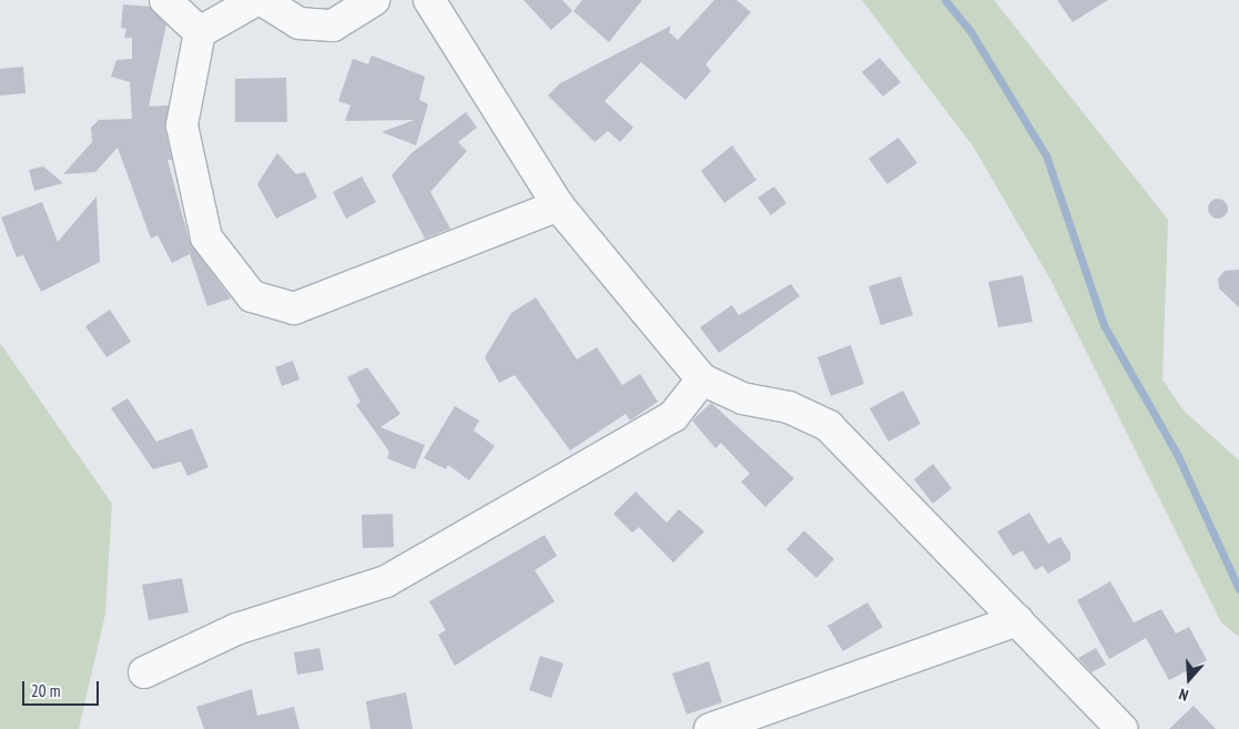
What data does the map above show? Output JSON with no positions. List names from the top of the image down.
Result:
{
  "scale_bar": "20 m",
  "north": "bottom"
}
